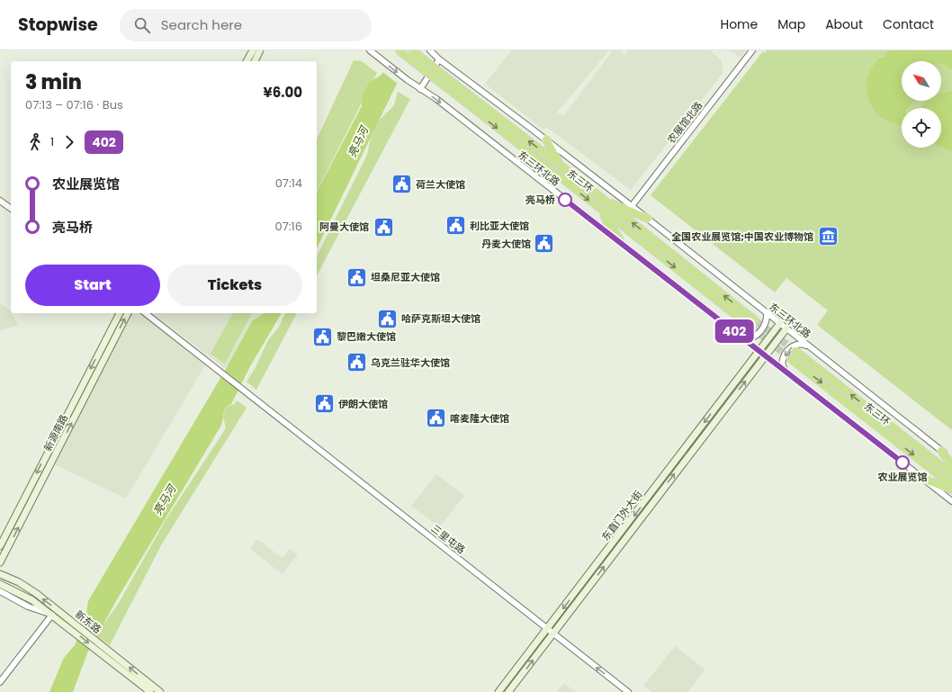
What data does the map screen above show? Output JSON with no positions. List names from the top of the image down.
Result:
{
  "streets": {
    "highway": ["东三环"],
    "main road": ["新源南路", "东直门外大街", "新东路"],
    "street": ["农展馆北路", "东三环北路", "三里屯路"]
  },
  "crossings": [
    ["农展馆北路", "东三环北路"],
    ["东三环北路", "东直门外大街"],
    ["东直门外大街", "三里屯路"]
  ],
  "water": ["亮马河"],
  "places": {
    "public building": [
      "荷兰大使馆",
      "利比亚大使馆",
      "阿曼大使馆",
      "丹麦大使馆",
      "坦桑尼亚大使馆",
      "哈萨克斯坦大使馆",
      "黎巴嫩大使馆",
      "乌克兰驻华大使馆",
      "伊朗大使馆",
      "喀麦隆大使馆"
    ],
    "other": ["亮马桥", "农业展览馆"],
    "museum": ["全国农业展览馆;中国农业博物馆"]
  },
  "lines": ["bus line 402"],
  "north": "top left",
  "page": {
    "header": "Stopwise",
    "search": "Search here",
    "nav": [
      "Home",
      "Map",
      "About",
      "Contact"
    ],
    "on_map": "402",
    "heading": ["3 min", "07:13 – 07:16 · Bus", "¥6.00"],
    "legs": ["1", "402"],
    "list": [
      {
        "name": "农业展览馆",
        "value": "07:14"
      },
      {
        "name": "亮马桥",
        "value": "07:16"
      }
    ],
    "buttons": ["Start", "Tickets"]
  }
}
